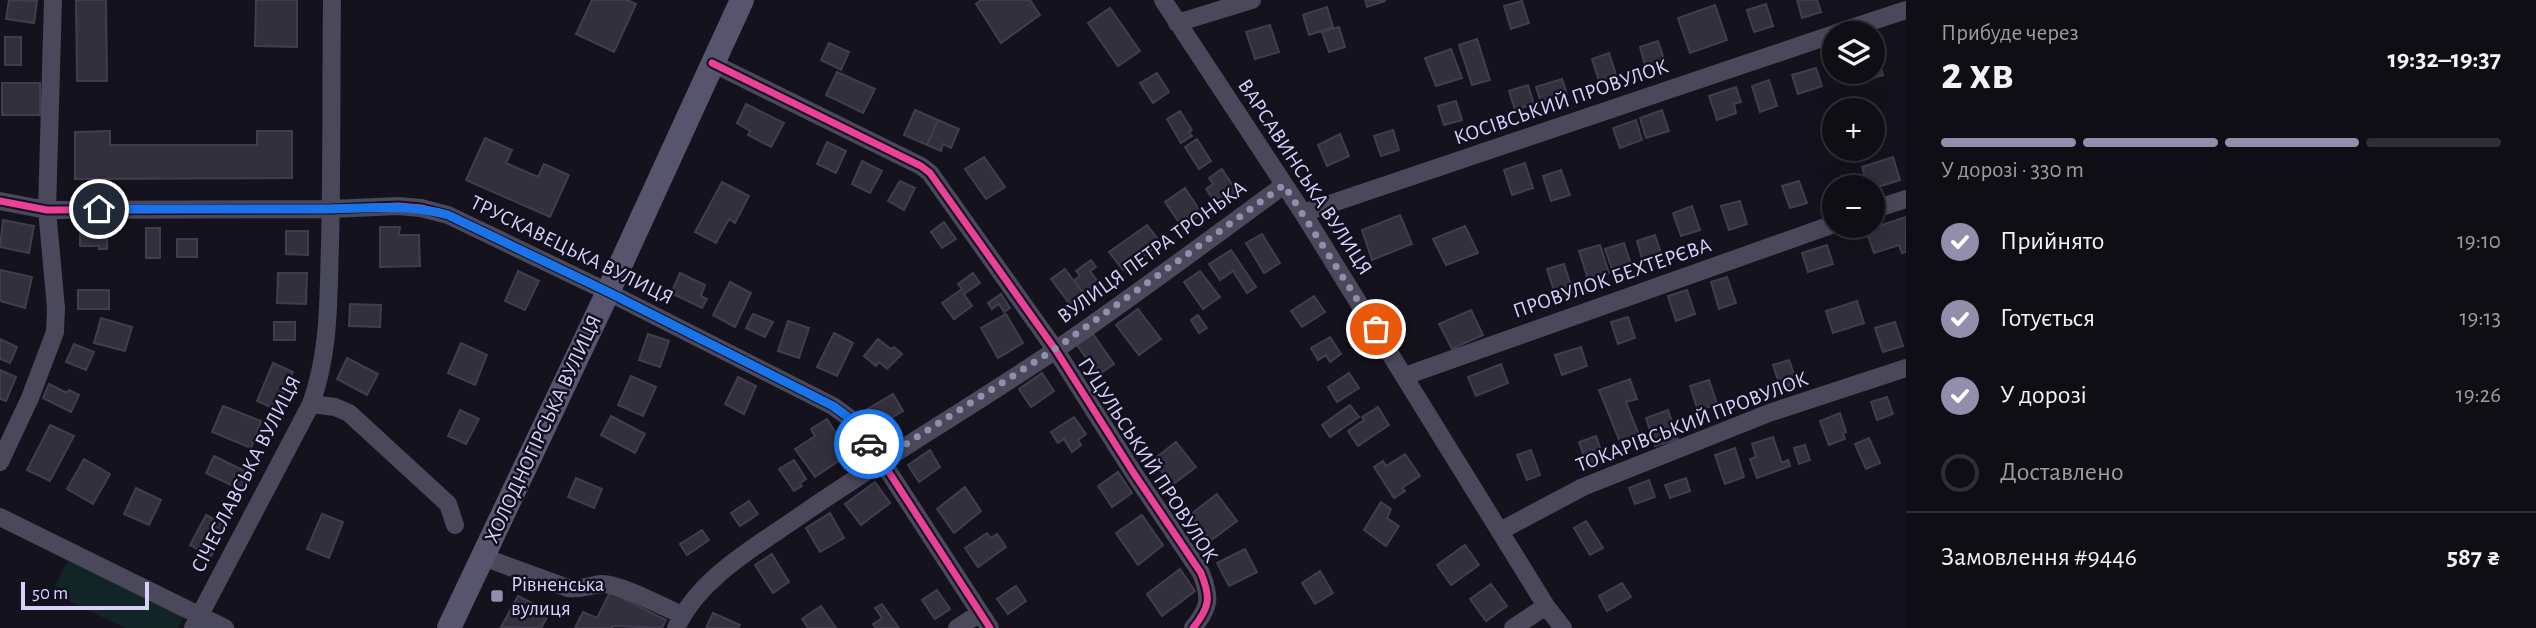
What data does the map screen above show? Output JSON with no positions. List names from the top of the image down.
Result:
{
  "streets": {
    "main road": ["ХОЛОДНОГІРСЬКА ВУЛИЦЯ"],
    "street": [
      "КОСІВСЬКИЙ ПРОВУЛОК",
      "ВАРСАВИНСЬКА ВУЛИЦЯ",
      "ТРУСКАВЕЦЬКА ВУЛИЦЯ",
      "ВУЛИЦЯ ПЕТРА ТРОНЬКА",
      "ПРОВУЛОК БЕХТЕРЄВА",
      "ТОКАРІВСЬКИЙ ПРОВУЛОК",
      "ГУЦУЛЬСЬКИЙ ПРОВУЛОК",
      "СІЧЕСЛАВСЬКА ВУЛИЦЯ"
    ]
  },
  "crossings": [
    ["КОСІВСЬКИЙ ПРОВУЛОК", "ВАРСАВИНСЬКА ВУЛИЦЯ"],
    ["ВАРСАВИНСЬКА ВУЛИЦЯ", "ВУЛИЦЯ ПЕТРА ТРОНЬКА"],
    ["ВАРСАВИНСЬКА ВУЛИЦЯ", "ПРОВУЛОК БЕХТЕРЄВА"],
    ["ВАРСАВИНСЬКА ВУЛИЦЯ", "ТОКАРІВСЬКИЙ ПРОВУЛОК"],
    ["ТРУСКАВЕЦЬКА ВУЛИЦЯ", "ВУЛИЦЯ ПЕТРА ТРОНЬКА"],
    ["ТРУСКАВЕЦЬКА ВУЛИЦЯ", "ХОЛОДНОГІРСЬКА ВУЛИЦЯ"],
    ["ТРУСКАВЕЦЬКА ВУЛИЦЯ", "СІЧЕСЛАВСЬКА ВУЛИЦЯ"],
    ["ВУЛИЦЯ ПЕТРА ТРОНЬКА", "ГУЦУЛЬСЬКИЙ ПРОВУЛОК"],
    ["ХОЛОДНОГІРСЬКА ВУЛИЦЯ", "ГУЦУЛЬСЬКИЙ ПРОВУЛОК"]
  ],
  "places": {
    "transit": ["Рівненська вулиця"]
  },
  "scale_bar": "50 m",
  "page": {
    "heading": ["2 хв", "Прибуде через", "19:32–19:37"],
    "panel": ["Замовлення #9446", "587 ₴"],
    "map_buttons": ["+", "−"],
    "bar": "У дорозі · 330 m",
    "list": [
      ["Прийнято", "19:10"],
      ["Готується", "19:13"],
      ["У дорозі", "19:26"],
      "Доставлено"
    ],
    "scale": "50 m"
  }
}
